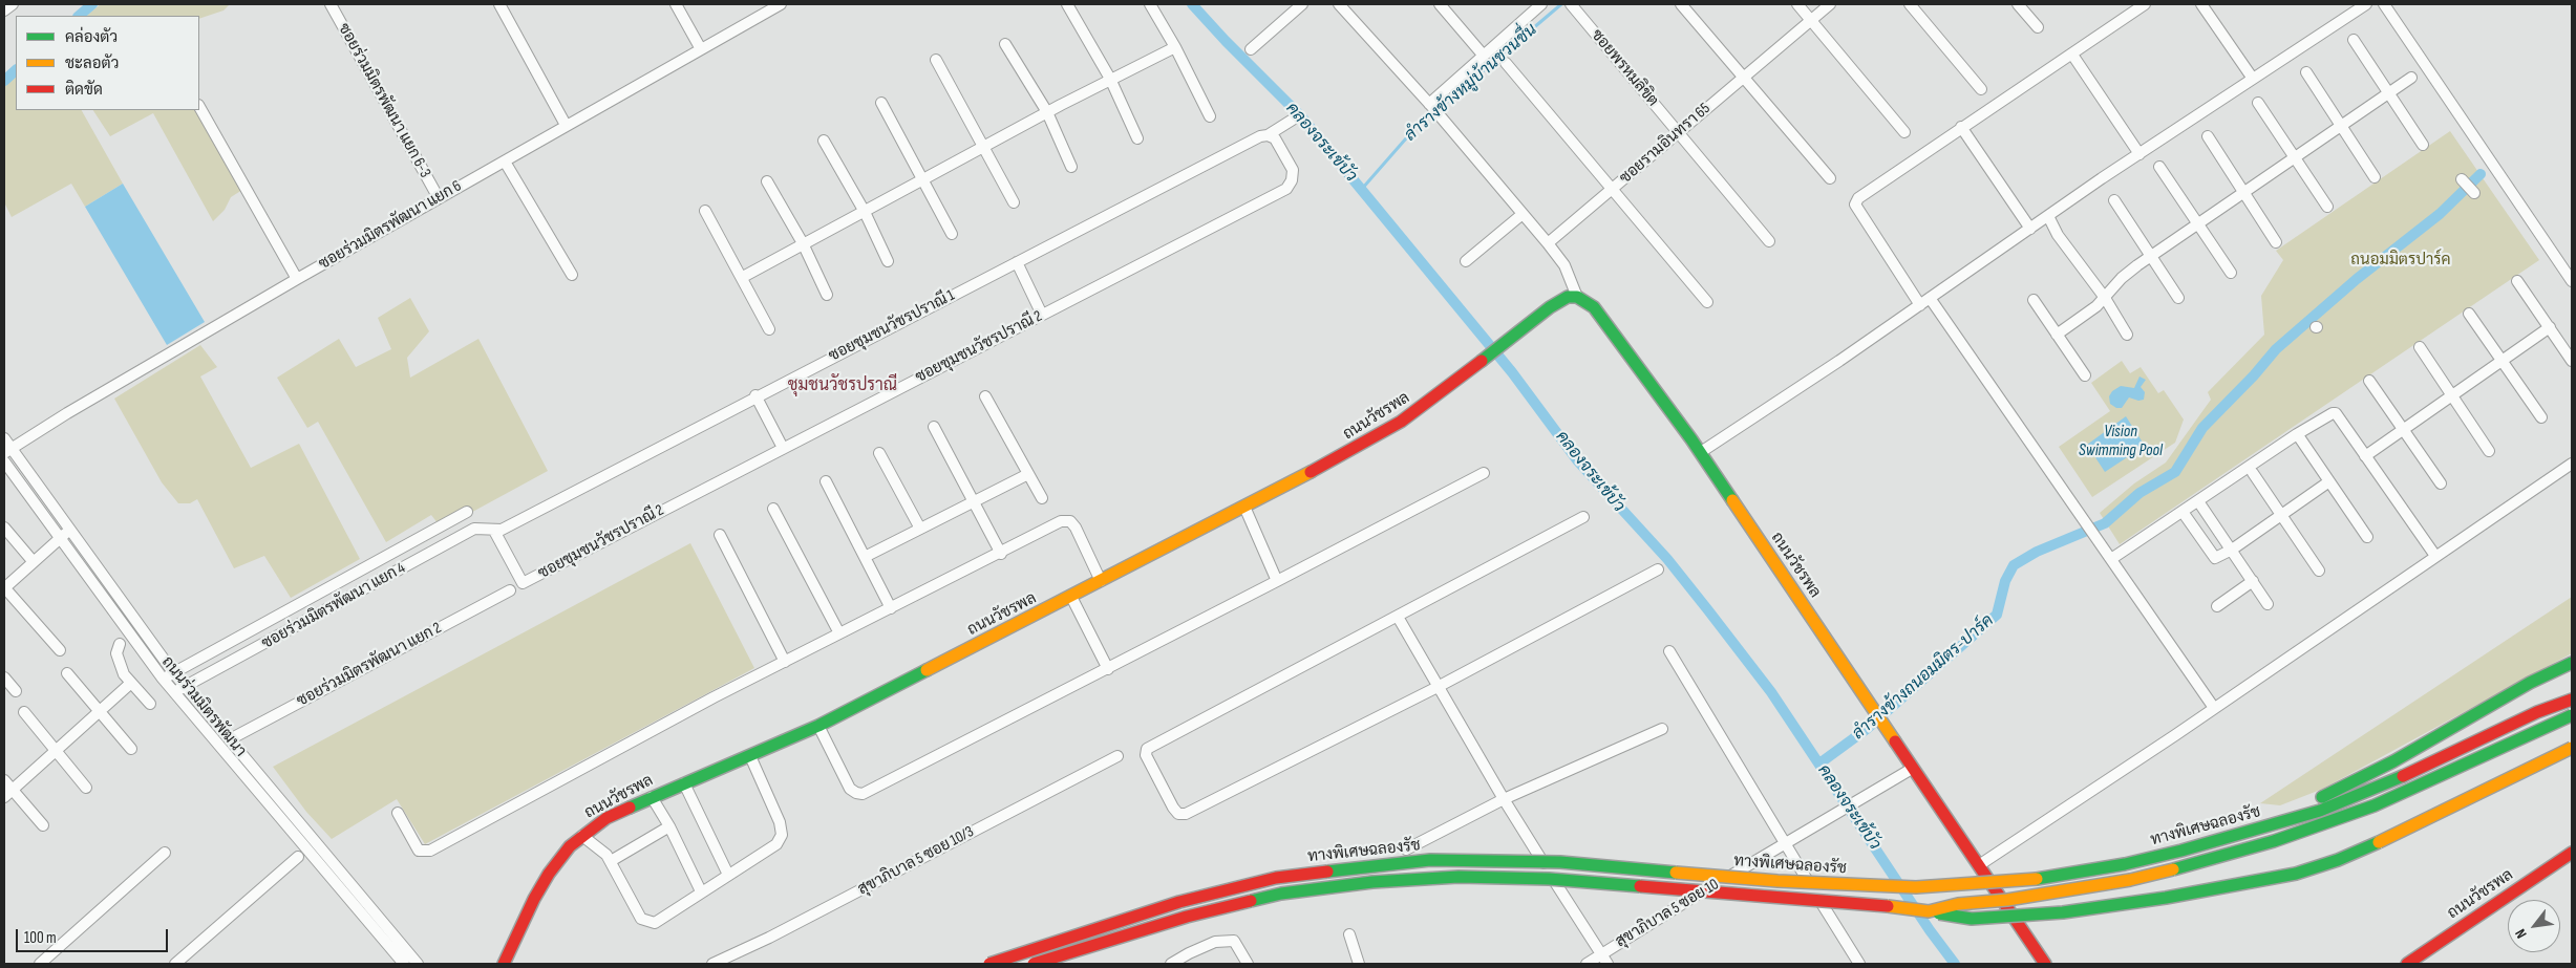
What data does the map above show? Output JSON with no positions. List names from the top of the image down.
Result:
{
  "streets": {
    "main road": ["ถนนวัชรพล", "ทางพิเศษฉลองรัช"],
    "street": [
      "ซอยพรหมลิขิต",
      "ซอยร่วมมิตรพัฒนา แยก 6-3",
      "ซอยรามอินทรา 65",
      "ซอยร่วมมิตรพัฒนา แยก 6",
      "ซอยชุมชนวัชรปราณี 1",
      "ซอยชุมชนวัชรปราณี 2",
      "ซอยร่วมมิตรพัฒนา แยก 4",
      "ซอยร่วมมิตรพัฒนา แยก 2",
      "ถนนร่วมมิตรพัฒนา",
      "สุขาภิบาล 5 ซอย 10/3",
      "สุขาภิบาล 5 ซอย 10"
    ]
  },
  "crossings": [
    ["ซอยพรหมลิขิต", "ซอยรามอินทรา 65"],
    ["ซอยร่วมมิตรพัฒนา แยก 6-3", "ซอยร่วมมิตรพัฒนา แยก 6"],
    ["ซอยร่วมมิตรพัฒนา แยก 6", "ถนนร่วมมิตรพัฒนา"],
    ["ซอยชุมชนวัชรปราณี 1", "ซอยชุมชนวัชรปราณี 2"],
    ["ซอยชุมชนวัชรปราณี 1", "ซอยร่วมมิตรพัฒนา แยก 4"],
    ["ซอยชุมชนวัชรปราณี 2", "ซอยร่วมมิตรพัฒนา แยก 4"],
    ["ถนนวัชรพล", "สุขาภิบาล 5 ซอย 10"],
    ["ซอยร่วมมิตรพัฒนา แยก 4", "ถนนร่วมมิตรพัฒนา"],
    ["ซอยร่วมมิตรพัฒนา แยก 2", "ถนนร่วมมิตรพัฒนา"]
  ],
  "districts": ["ชุมชนวัชรปราณี"],
  "water": [
    "ลำรางข้างหมู่บ้านชวนชื่น",
    "คลองจระเข้บัว",
    "Vision Swimming Pool",
    "ลำรางข้างถนอมมิตร-ปาร์ค"
  ],
  "parks": ["ถนอมมิตรปาร์ค"],
  "legend": ["คล่องตัว", "ชะลอตัว", "ติดขัด"],
  "scale_bar": "100 m",
  "north": "bottom left"
}
